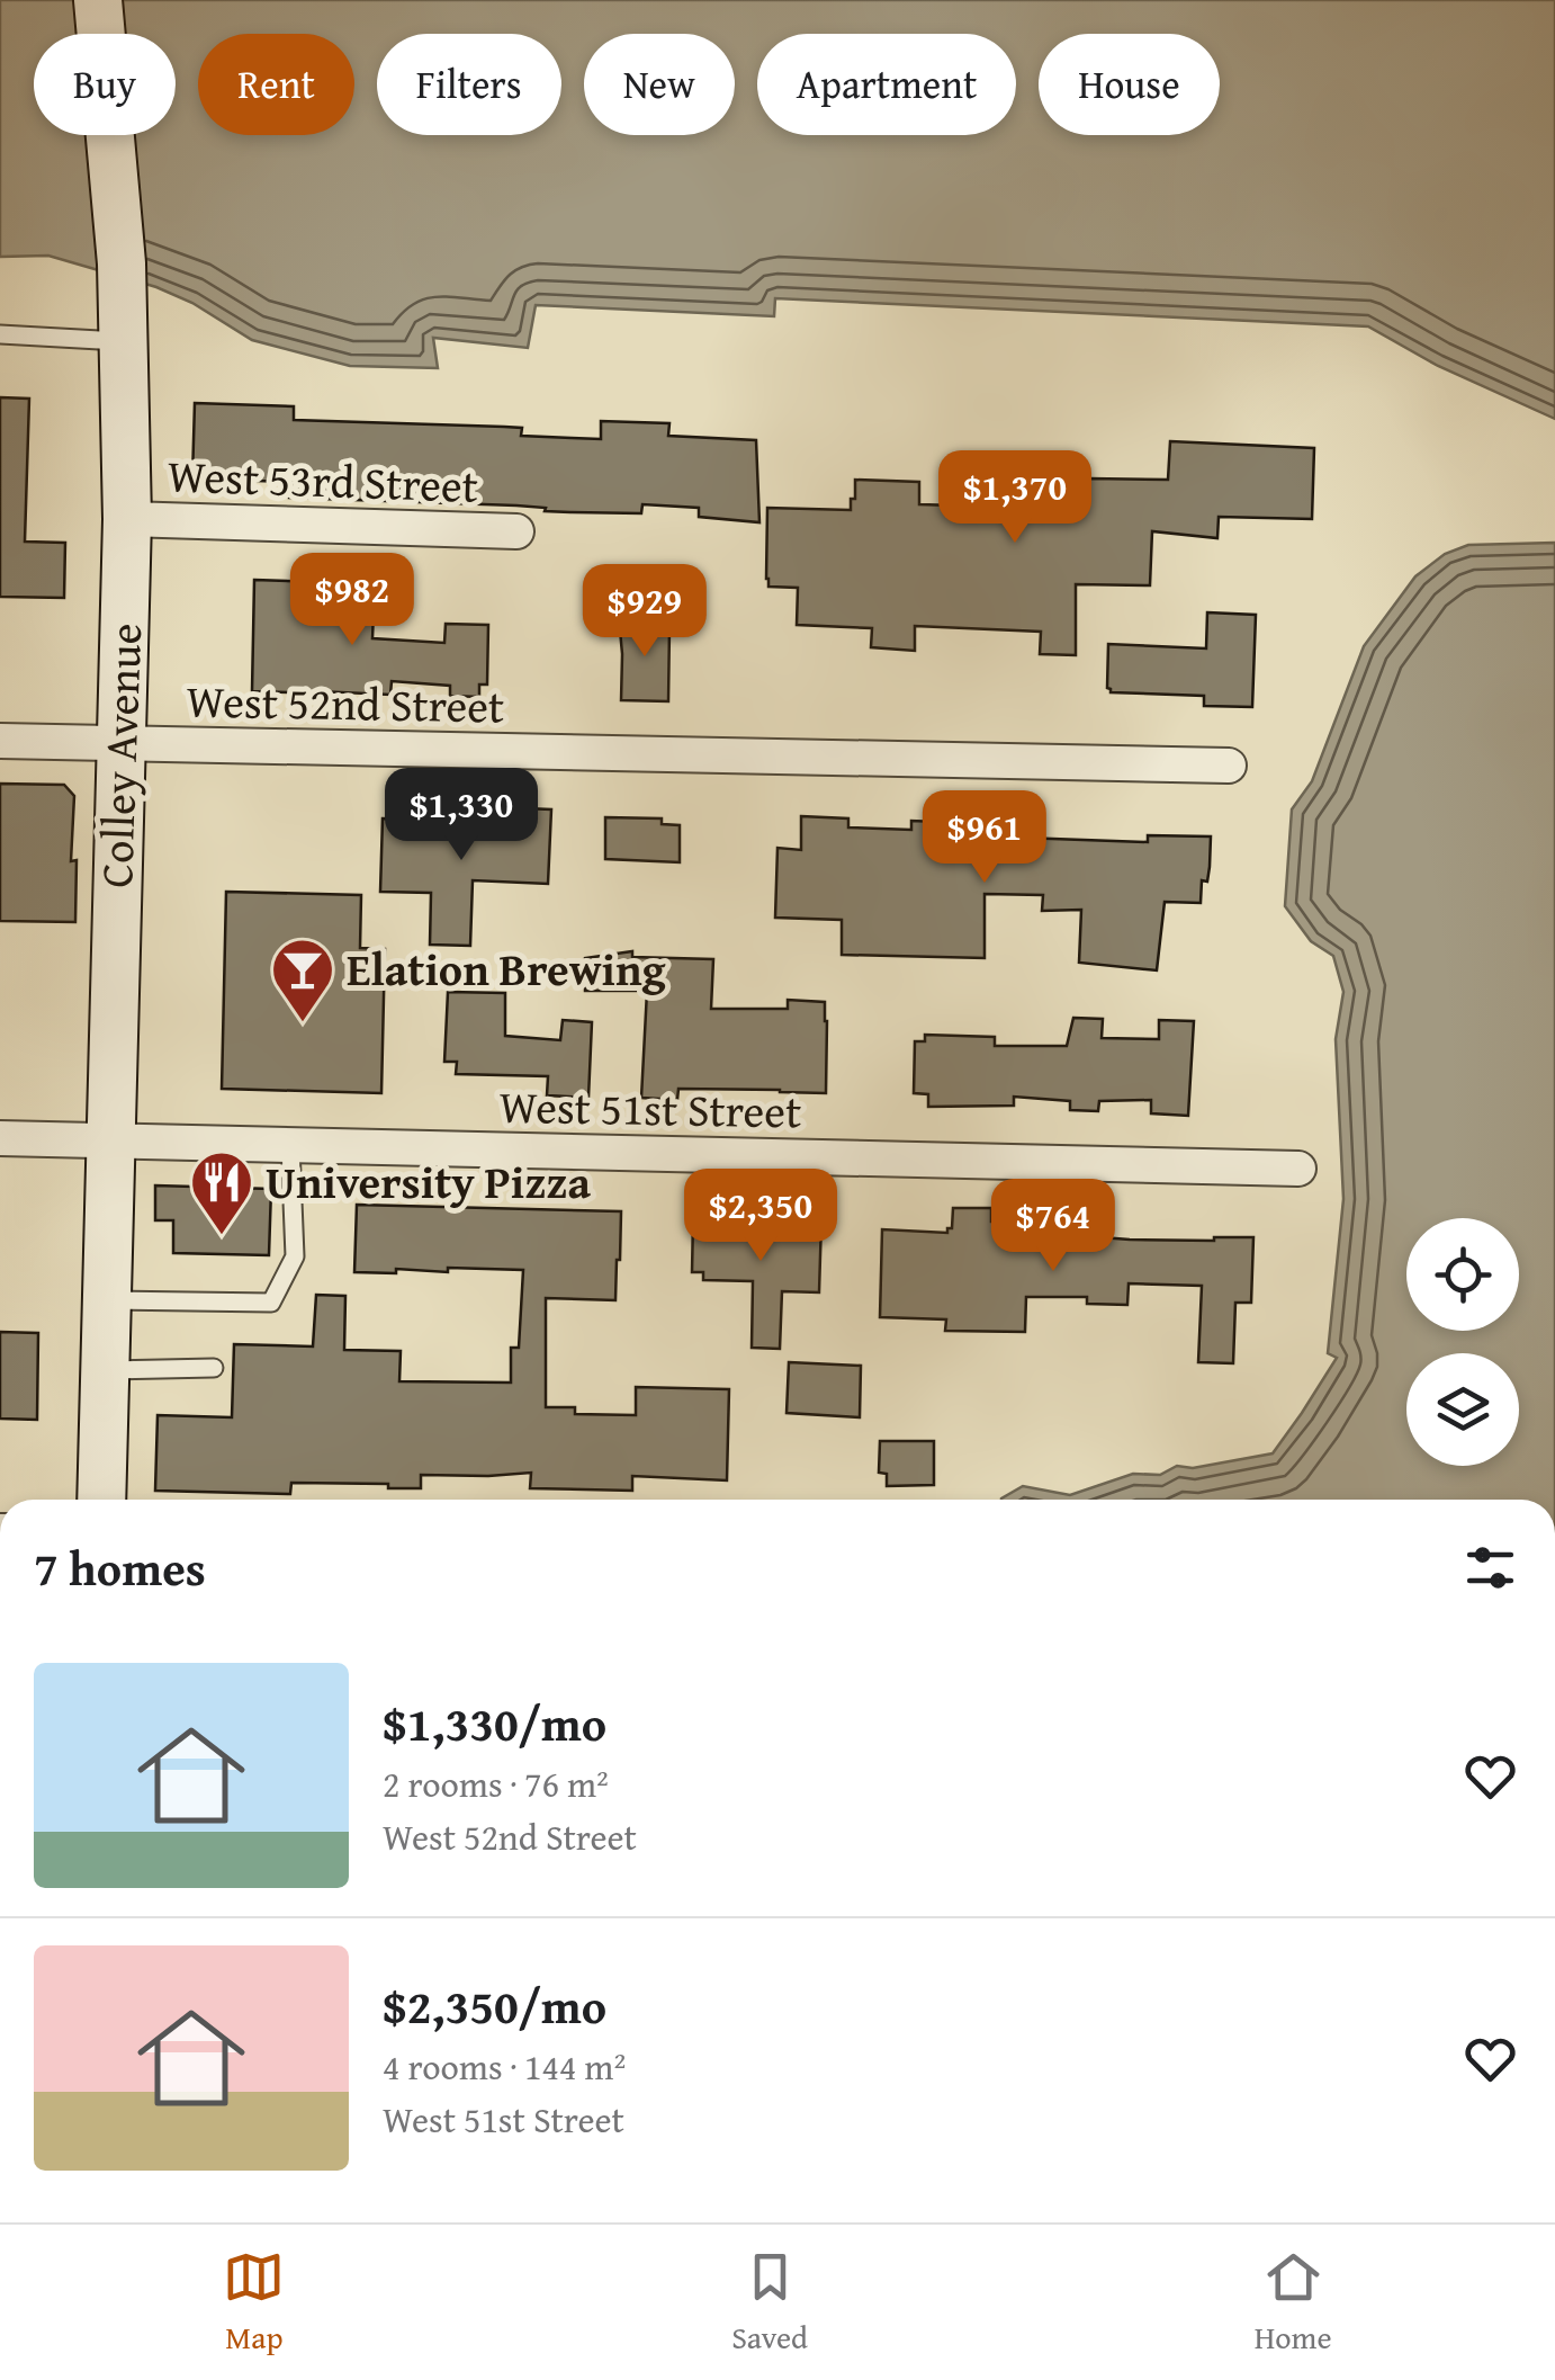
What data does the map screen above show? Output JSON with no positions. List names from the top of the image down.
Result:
{
  "streets": {
    "main road": ["Colley Avenue"],
    "street": ["West 53rd Street", "West 52nd Street", "West 51st Street"]
  },
  "crossings": [
    ["West 53rd Street", "Colley Avenue"],
    ["West 52nd Street", "Colley Avenue"],
    ["Colley Avenue", "West 51st Street"]
  ],
  "places": {
    "bar": ["Elation Brewing"],
    "restaurant": ["University Pizza"]
  },
  "page": {
    "chip": [
      "Buy",
      "Rent",
      "Filters",
      "New",
      "Apartment",
      "House"
    ],
    "price": [
      "$1,370",
      "$982",
      "$929",
      "$1,330",
      "$961",
      "$2,350",
      "$764"
    ],
    "heading": "7 homes",
    "list": [
      {
        "name": "$1,330/mo",
        "note": "2 rooms · 76 m² · West 52nd Street"
      },
      {
        "name": "$2,350/mo",
        "note": "4 rooms · 144 m² · West 51st Street"
      }
    ],
    "tabs": ["Map", "Saved", "Home"]
  }
}
